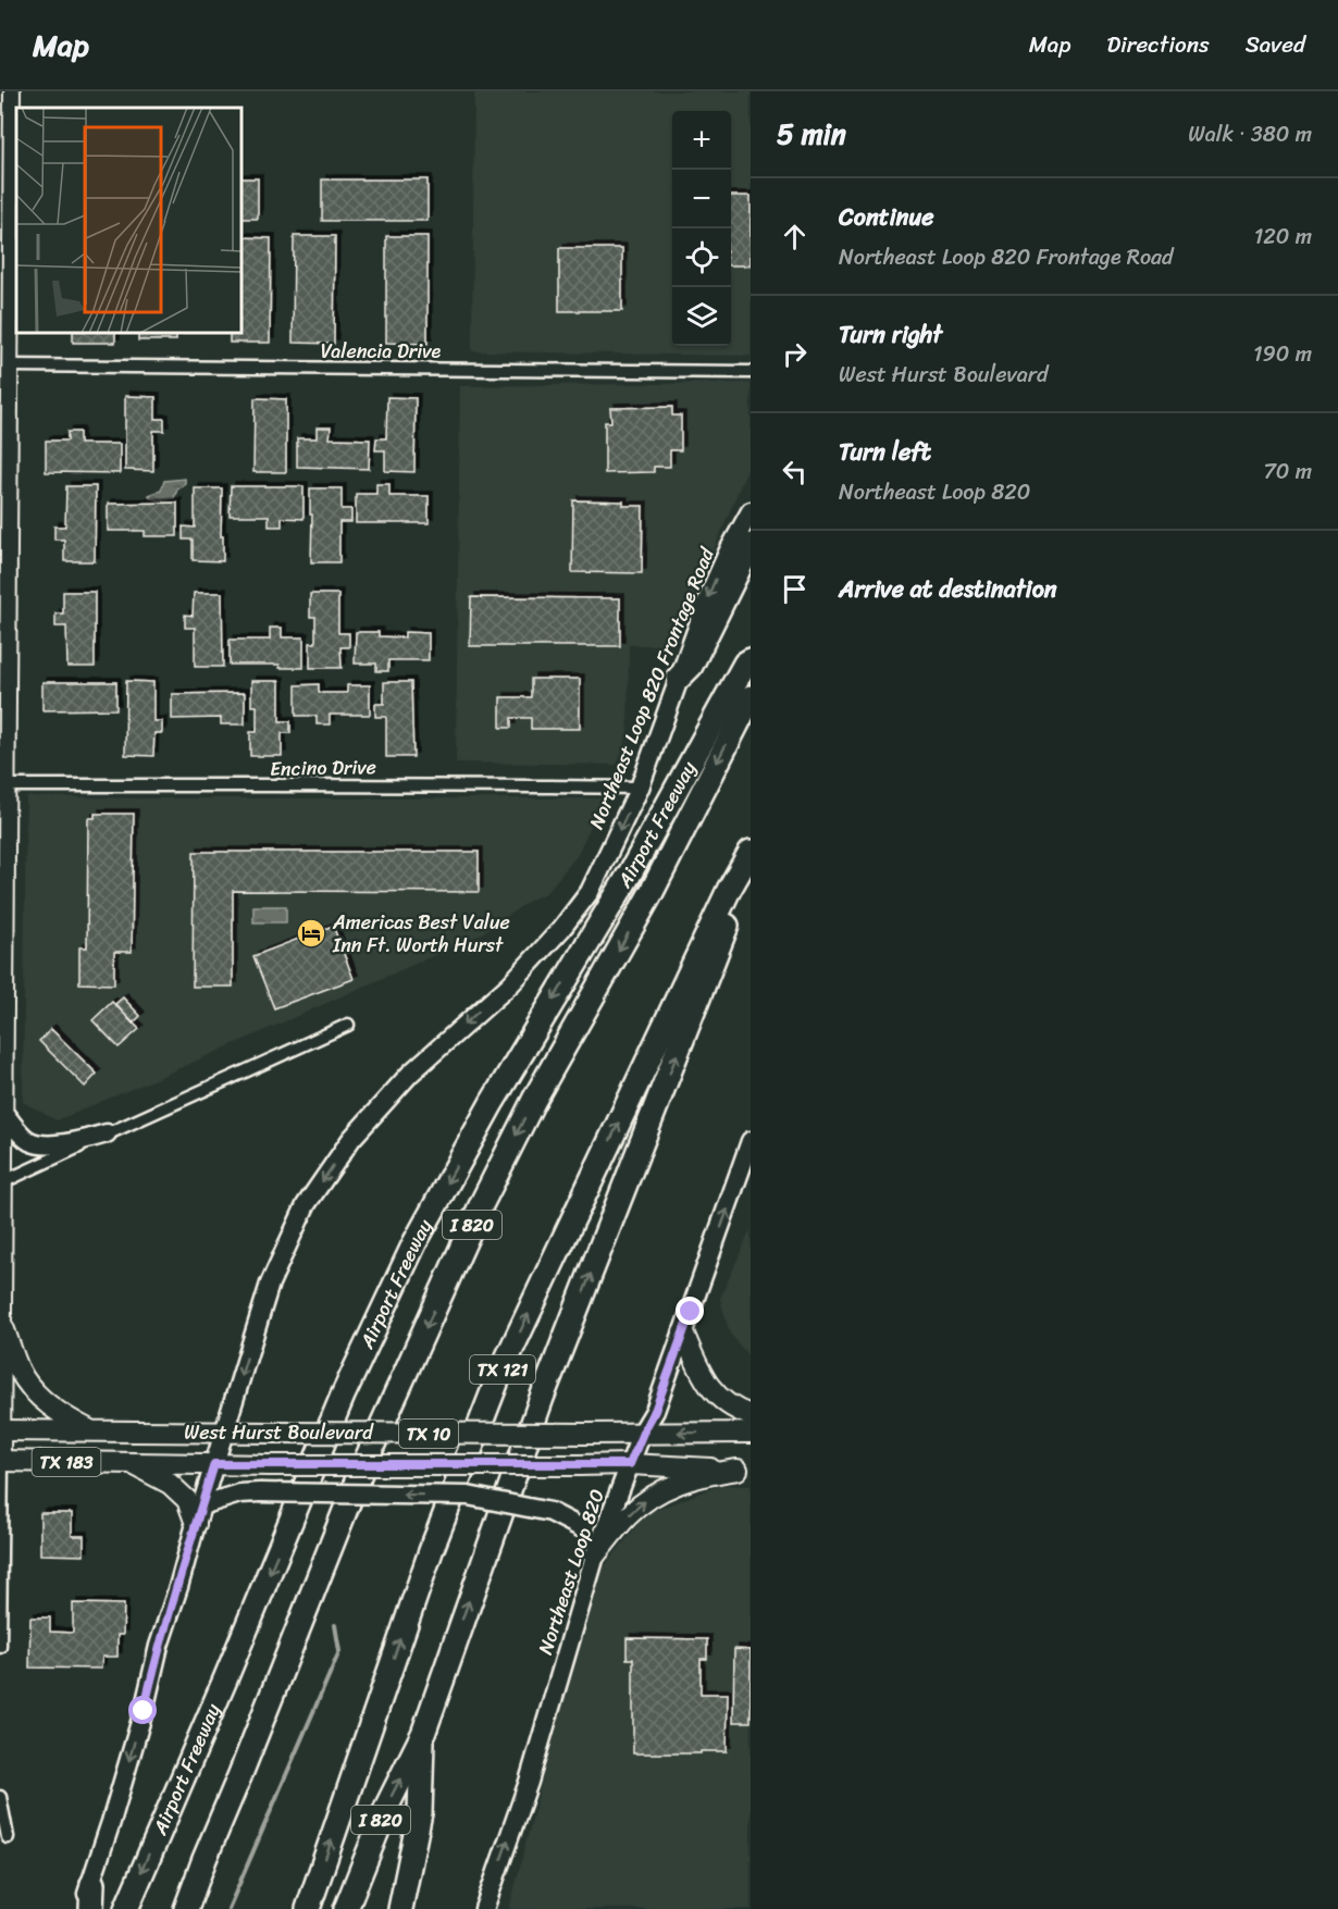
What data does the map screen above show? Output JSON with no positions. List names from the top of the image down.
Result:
{
  "streets": {
    "highway": ["Airport Freeway", "I 820", "TX 121"],
    "main road": [
      "Northeast Loop 820 Frontage Road",
      "West Hurst Boulevard",
      "TX 10",
      "TX 183",
      "Northeast Loop 820"
    ],
    "street": ["Valencia Drive", "Encino Drive"]
  },
  "crossings": [
    ["Northeast Loop 820 Frontage Road", "Encino Drive"],
    ["Northeast Loop 820 Frontage Road", "West Hurst Boulevard"],
    ["I 820", "TX 121"],
    ["West Hurst Boulevard", "Northeast Loop 820"]
  ],
  "one_way": ["Northeast Loop 820 Frontage Road", "Northeast Loop 820"],
  "places": {
    "hotel": ["Americas Best Value Inn Ft. Worth Hurst"]
  },
  "page": {
    "header": "Map",
    "nav": ["Map", "Directions", "Saved"],
    "heading": ["5 min", "Walk · 380 m"],
    "map_buttons": ["+", "−"],
    "list": [
      ["Continue", "Northeast Loop 820 Frontage Road", "120 m"],
      ["Turn right", "West Hurst Boulevard", "190 m"],
      ["Turn left", "Northeast Loop 820", "70 m"],
      "Arrive at destination"
    ]
  }
}
